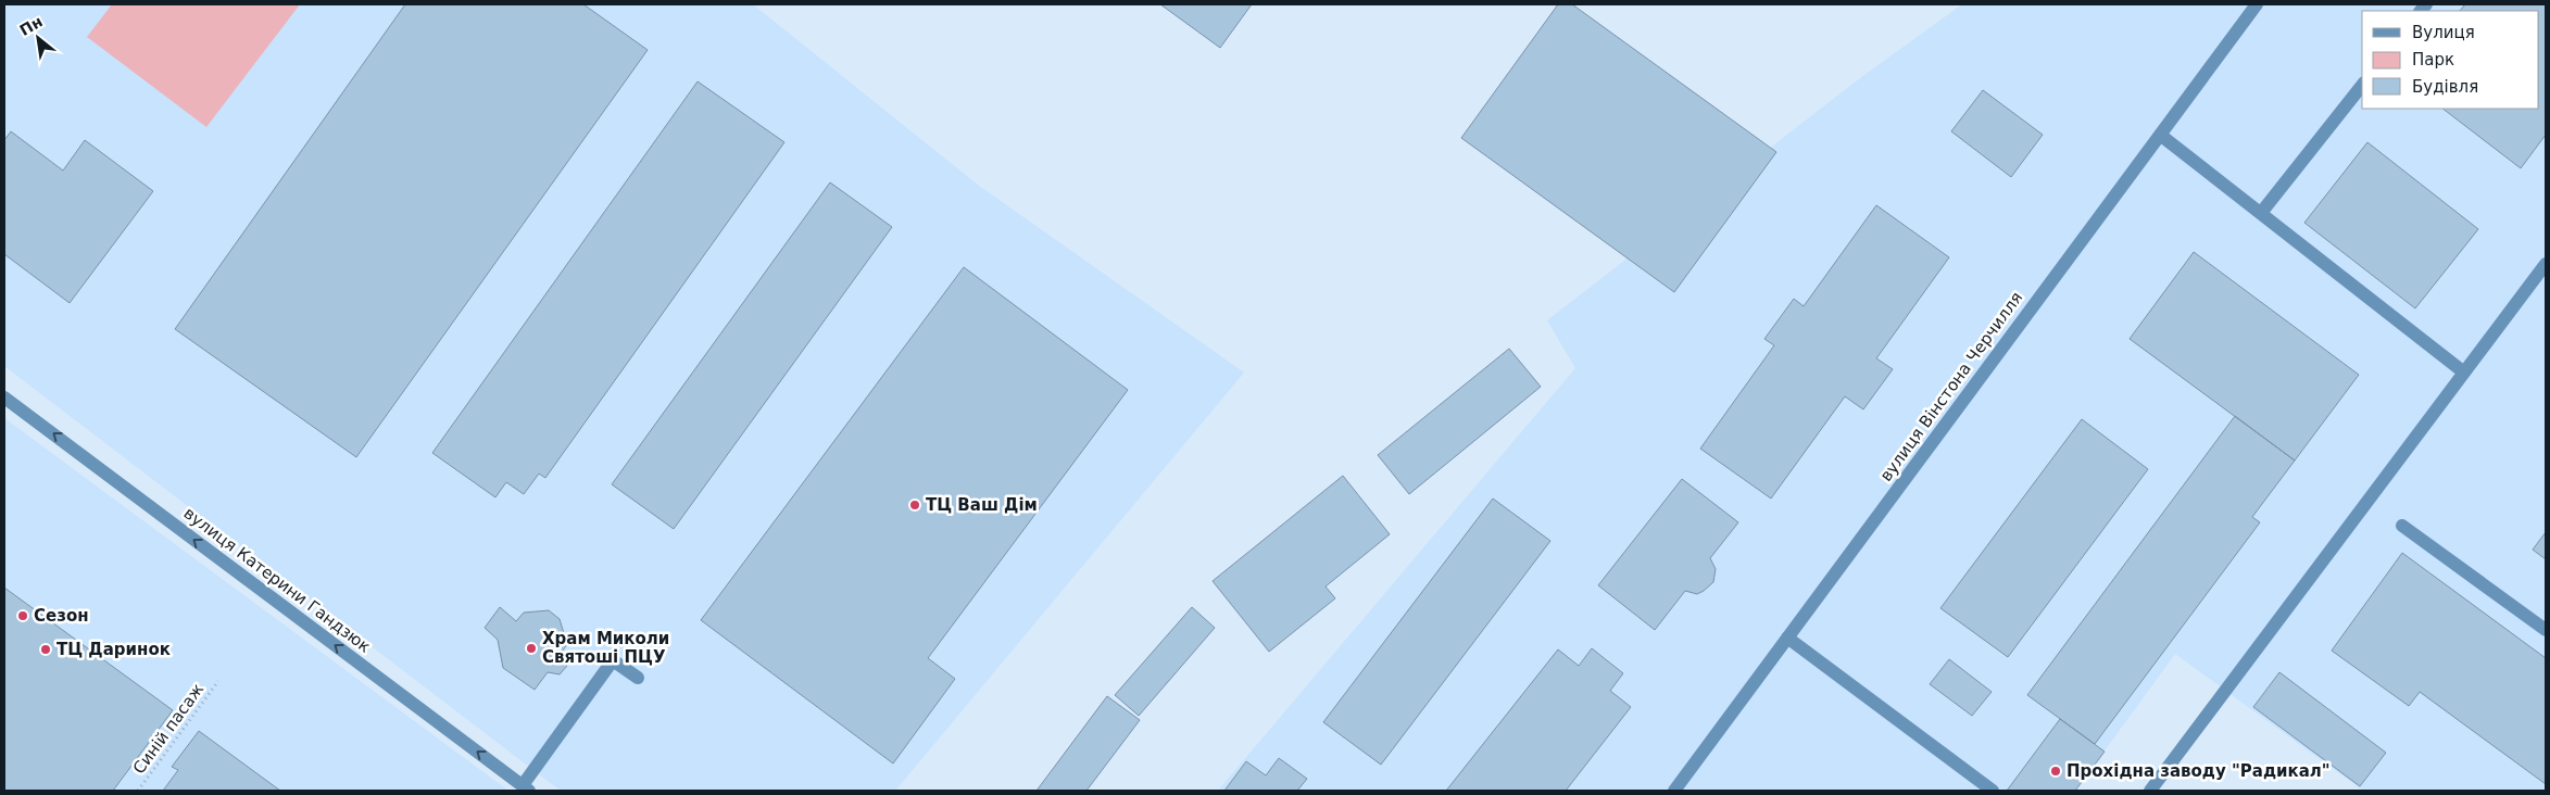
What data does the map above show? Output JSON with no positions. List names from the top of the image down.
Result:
{
  "streets": {
    "street": ["вулиця Вінстона Черчилля", "вулиця Катерини Гандзюк"],
    "path": ["Синій пасаж"]
  },
  "one_way": ["вулиця Катерини Гандзюк"],
  "places": [
    "ТЦ Ваш Дім",
    "Сезон",
    "Храм Миколи Святоші ПЦУ",
    "ТЦ Даринок",
    "Прохідна заводу \"Радикал\""
  ],
  "legend": ["Вулиця", "Парк", "Будівля"],
  "north": "top left"
}
